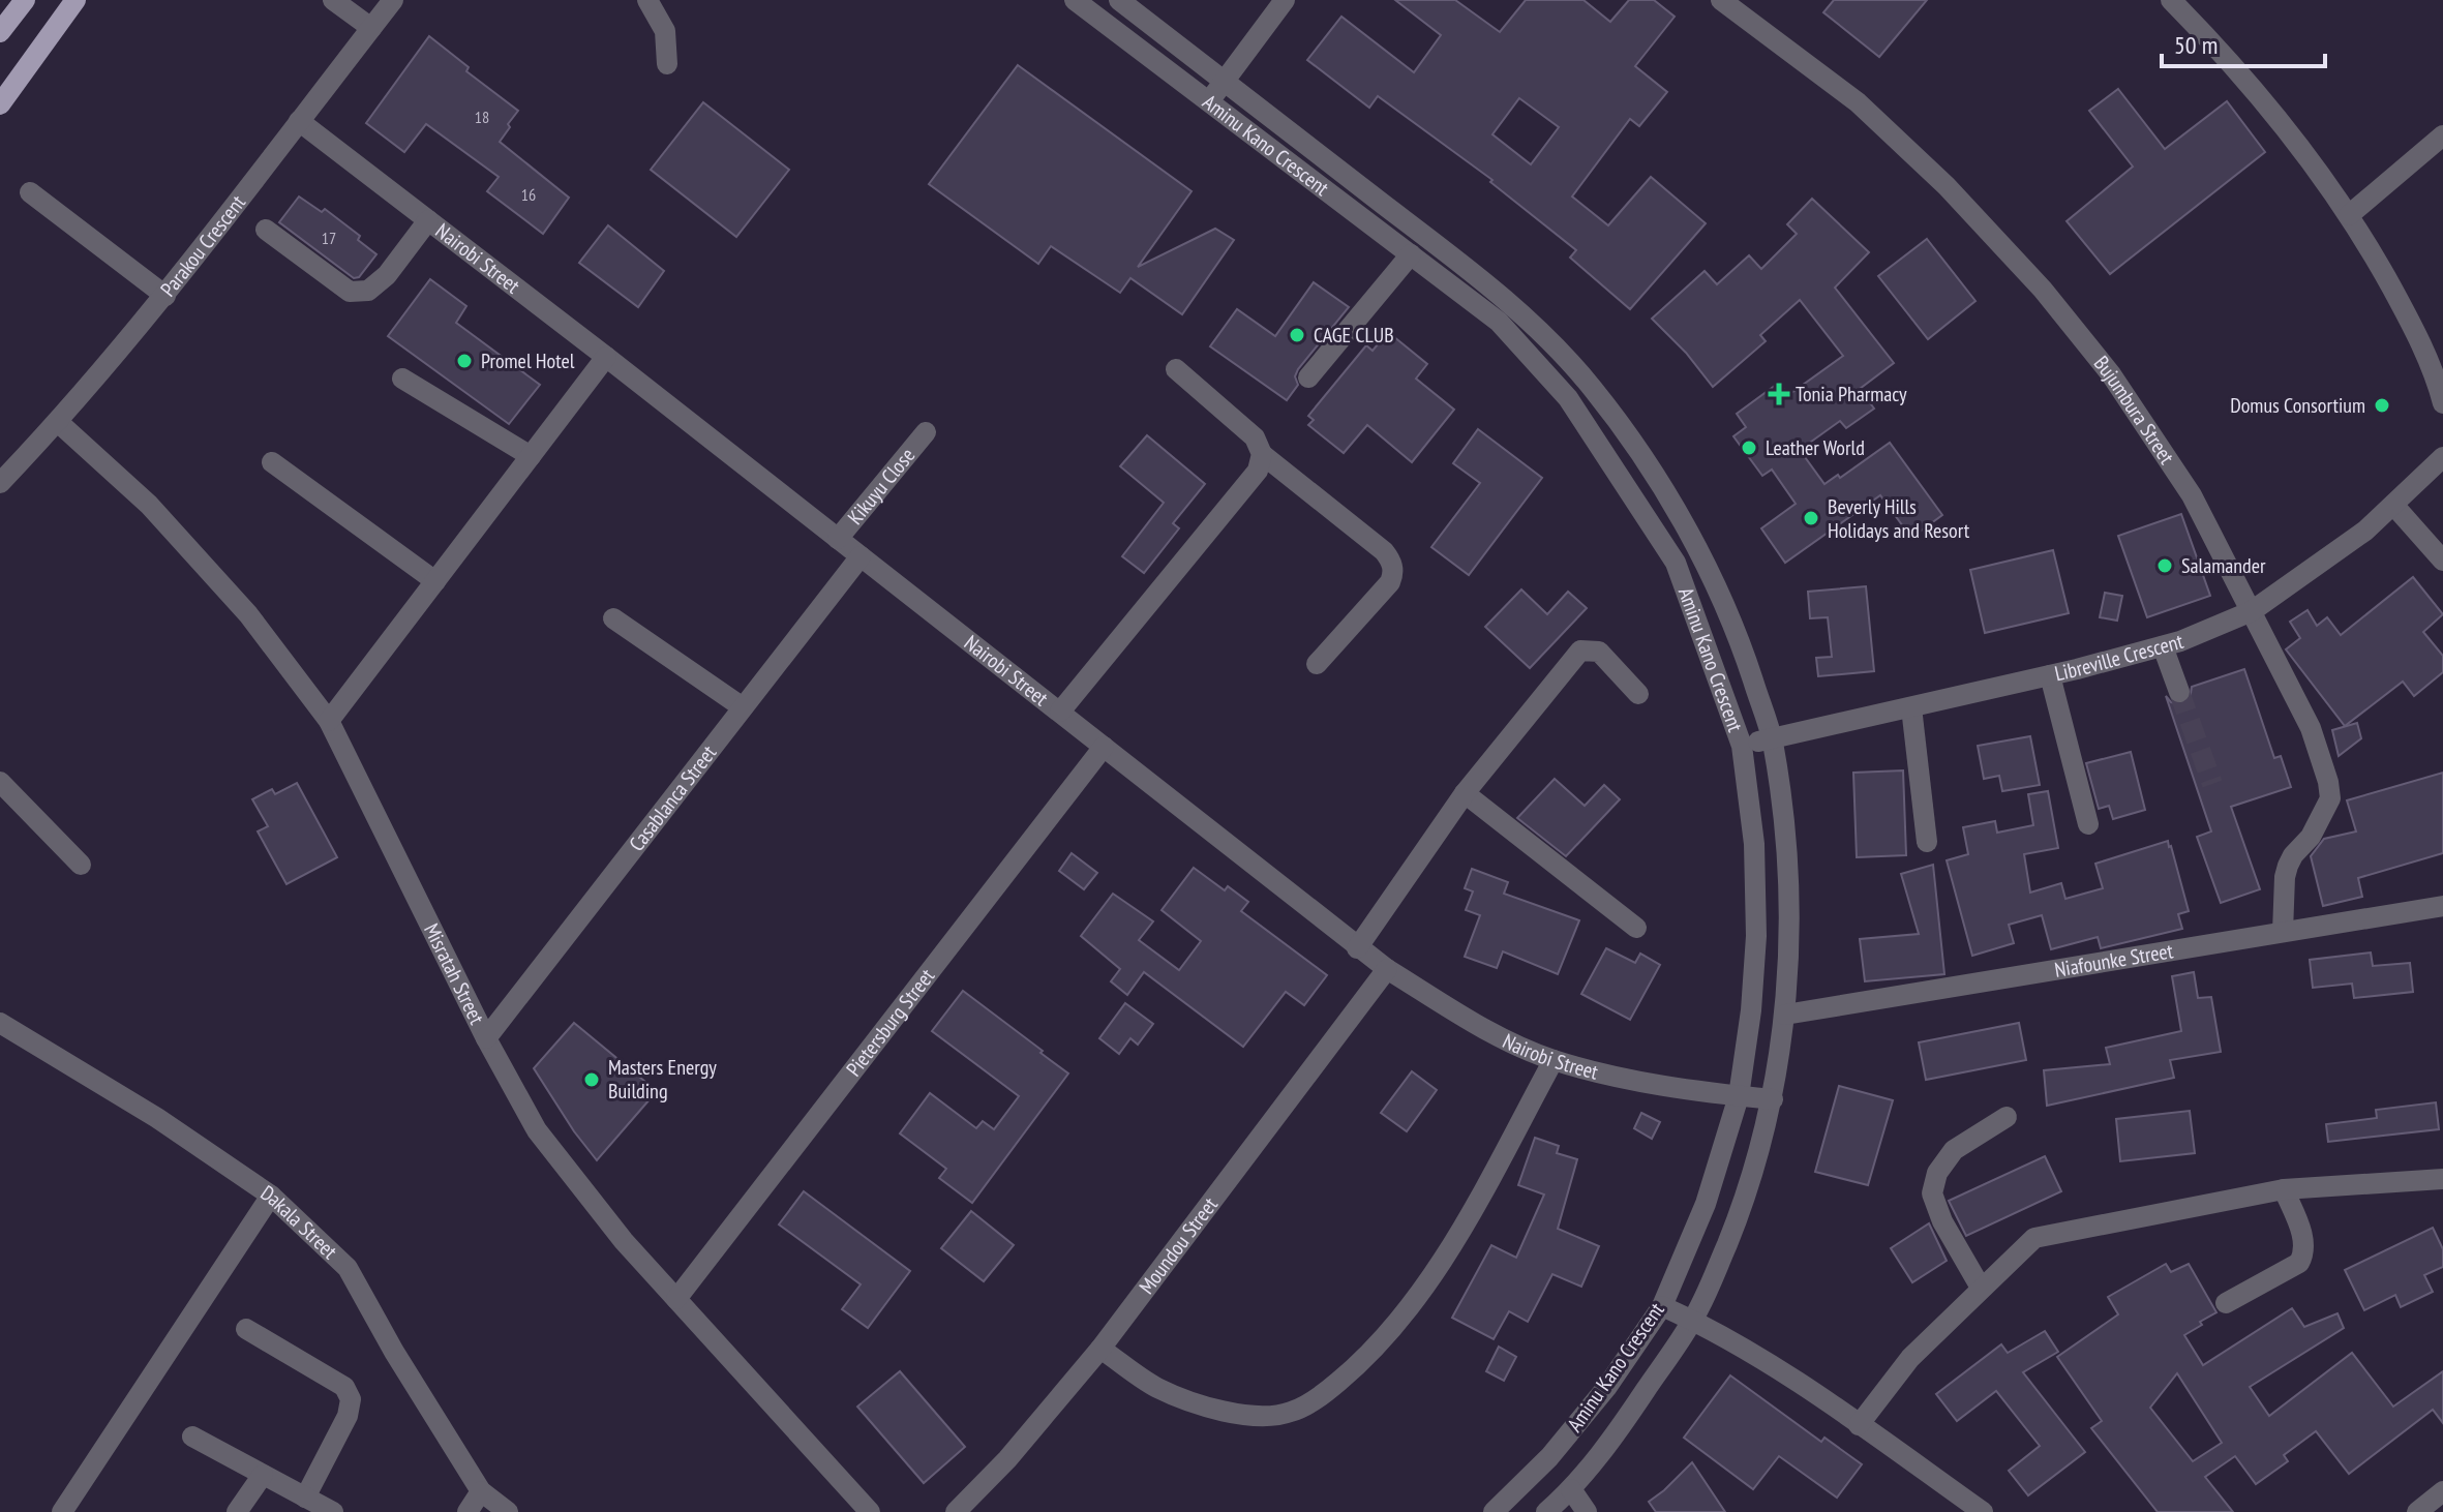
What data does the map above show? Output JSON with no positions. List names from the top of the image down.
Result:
{
  "streets": {
    "street": [
      "Aminu Kano Crescent",
      "Parakou Crescent",
      "Nairobi Street",
      "Bujumbura Street",
      "Kikuyu Close",
      "Libreville Crescent",
      "Casablanca Street",
      "Niafounke Street",
      "Misratah Street",
      "Pietersburg Street",
      "Dakala Street",
      "Moundou Street"
    ]
  },
  "crossings": [
    ["Aminu Kano Crescent", "Nairobi Street"],
    ["Aminu Kano Crescent", "Libreville Crescent"],
    ["Parakou Crescent", "Nairobi Street"],
    ["Parakou Crescent", "Misratah Street"],
    ["Nairobi Street", "Kikuyu Close"],
    ["Nairobi Street", "Casablanca Street"],
    ["Nairobi Street", "Pietersburg Street"],
    ["Nairobi Street", "Moundou Street"],
    ["Bujumbura Street", "Libreville Crescent"],
    ["Bujumbura Street", "Niafounke Street"],
    ["Casablanca Street", "Misratah Street"],
    ["Misratah Street", "Pietersburg Street"]
  ],
  "places": {
    "other": [
      "CAGE CLUB",
      "Promel Hotel",
      "Domus Consortium",
      "Leather World",
      "Beverly Hills Holidays and Resort",
      "Salamander",
      "Masters Energy Building"
    ],
    "health": ["Tonia Pharmacy"]
  },
  "house_numbers": ["18", "16", "17"],
  "scale_bar": "50 m"
}
